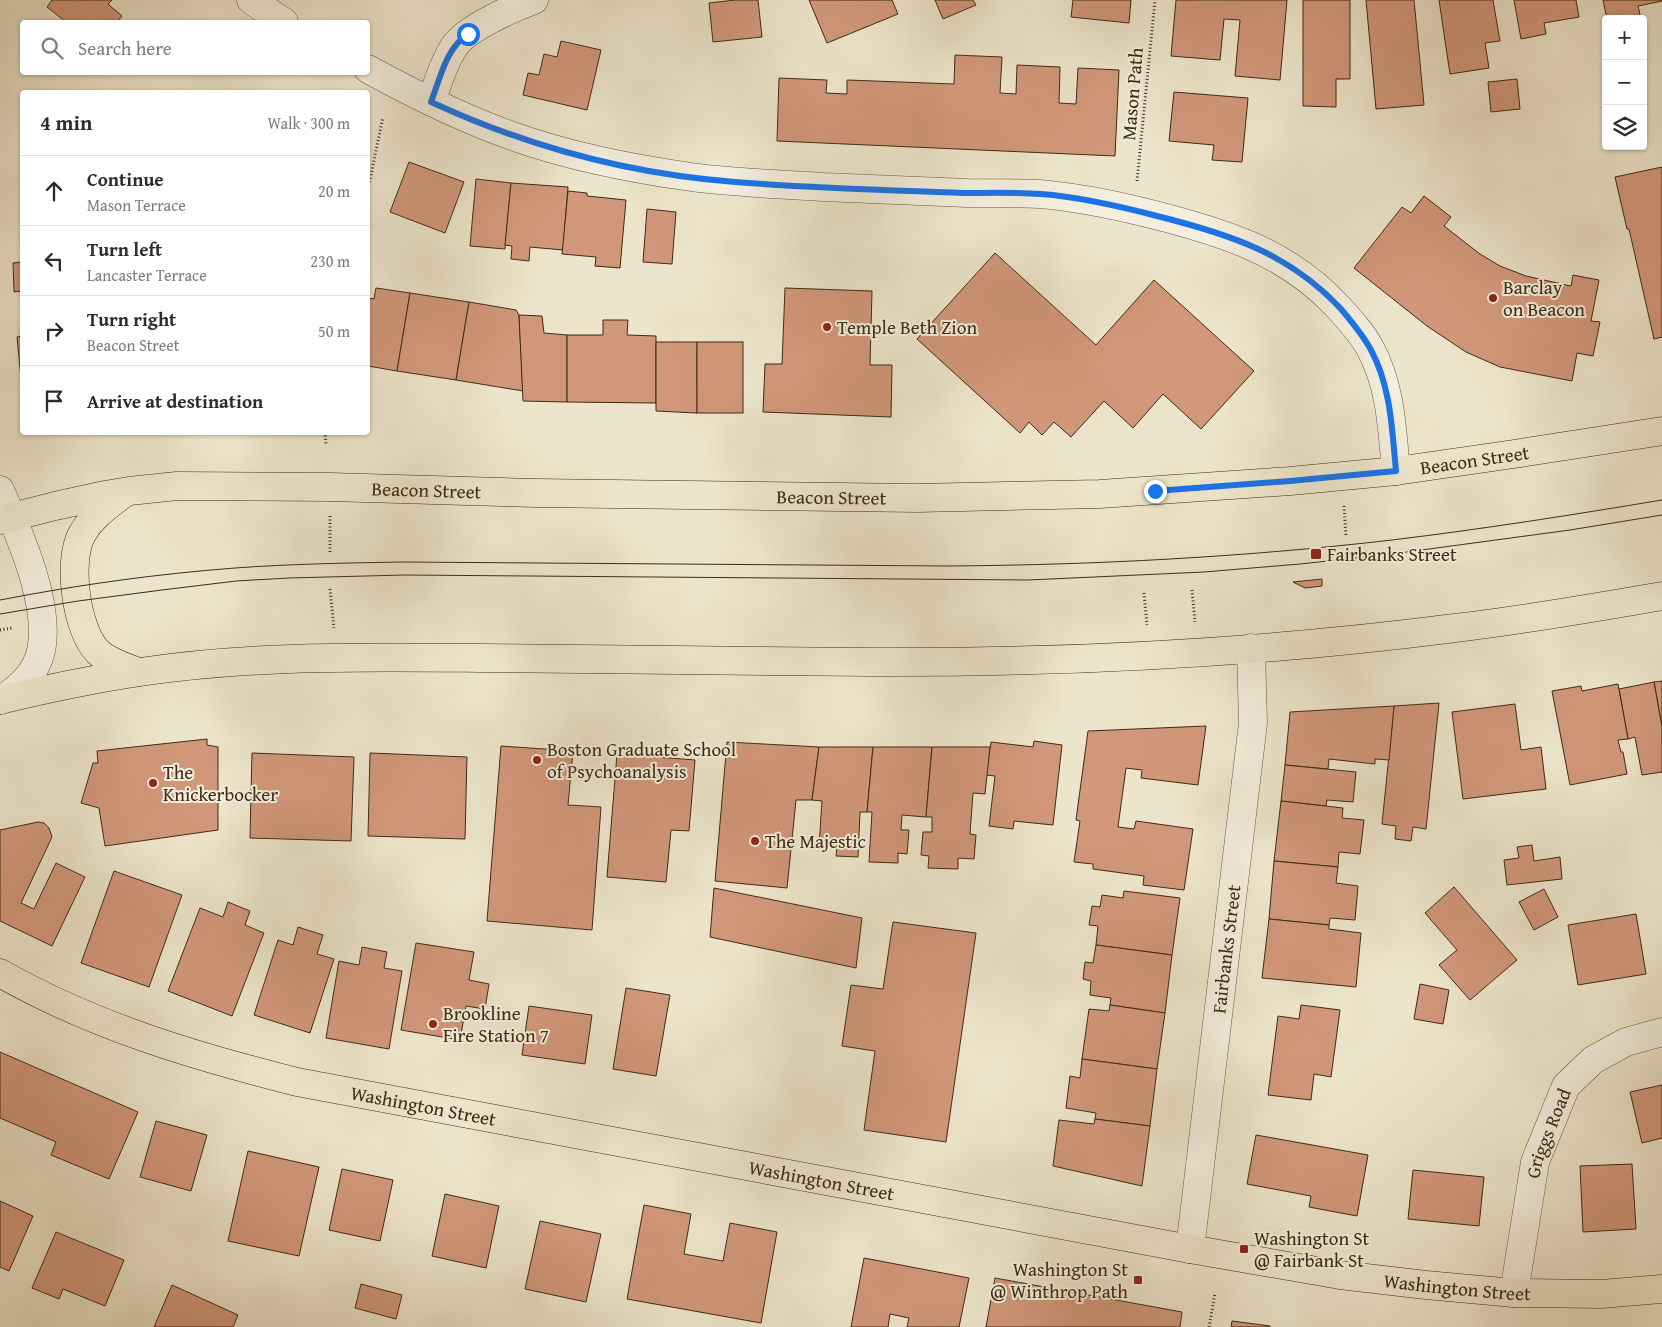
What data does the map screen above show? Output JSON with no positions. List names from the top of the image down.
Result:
{
  "streets": {
    "main road": ["Beacon Street", "Washington Street"],
    "street": ["Fairbanks Street", "Griggs Road"],
    "path": ["Mason Path"]
  },
  "crossings": [
    ["Fairbanks Street", "Washington Street"],
    ["Washington Street", "Griggs Road"]
  ],
  "places": {
    "other": [
      "Barclay on Beacon",
      "Temple Beth Zion",
      "Boston Graduate School of Psychoanalysis",
      "The Knickerbocker",
      "The Majestic",
      "Brookline Fire Station 7"
    ],
    "transit": ["Fairbanks Street", "Washington St @ Fairbank St", "Washington St @ Winthrop Path"]
  },
  "page": {
    "map_buttons": ["+", "−"],
    "search": "Search here",
    "heading": ["4 min", "Walk · 300 m"],
    "list": [
      ["Continue", "Mason Terrace", "20 m"],
      ["Turn left", "Lancaster Terrace", "230 m"],
      ["Turn right", "Beacon Street", "50 m"],
      "Arrive at destination"
    ]
  }
}
